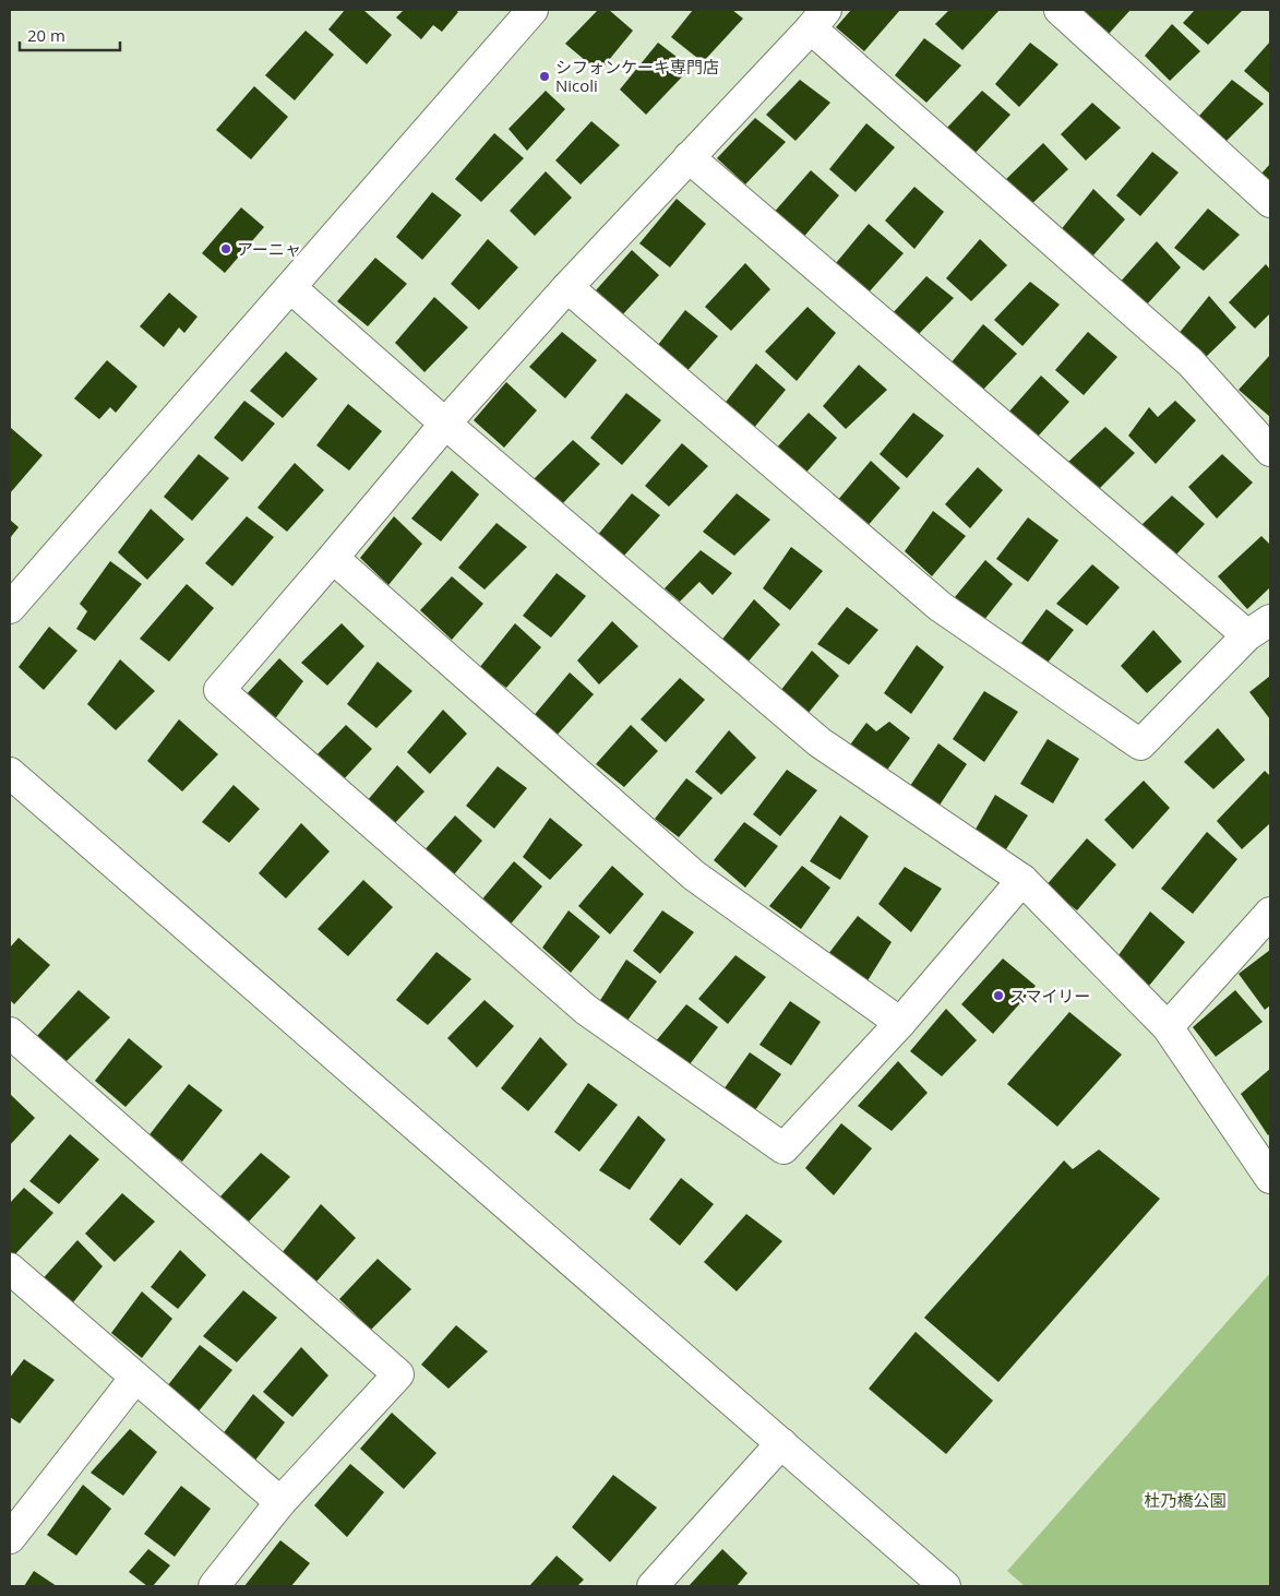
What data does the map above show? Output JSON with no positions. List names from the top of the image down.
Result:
{
  "parks": ["杜乃橋公園"],
  "places": ["シフォンケーキ専門店 Nicoli", "アーニャ", "スマイリー"],
  "scale_bar": "20 m"
}
